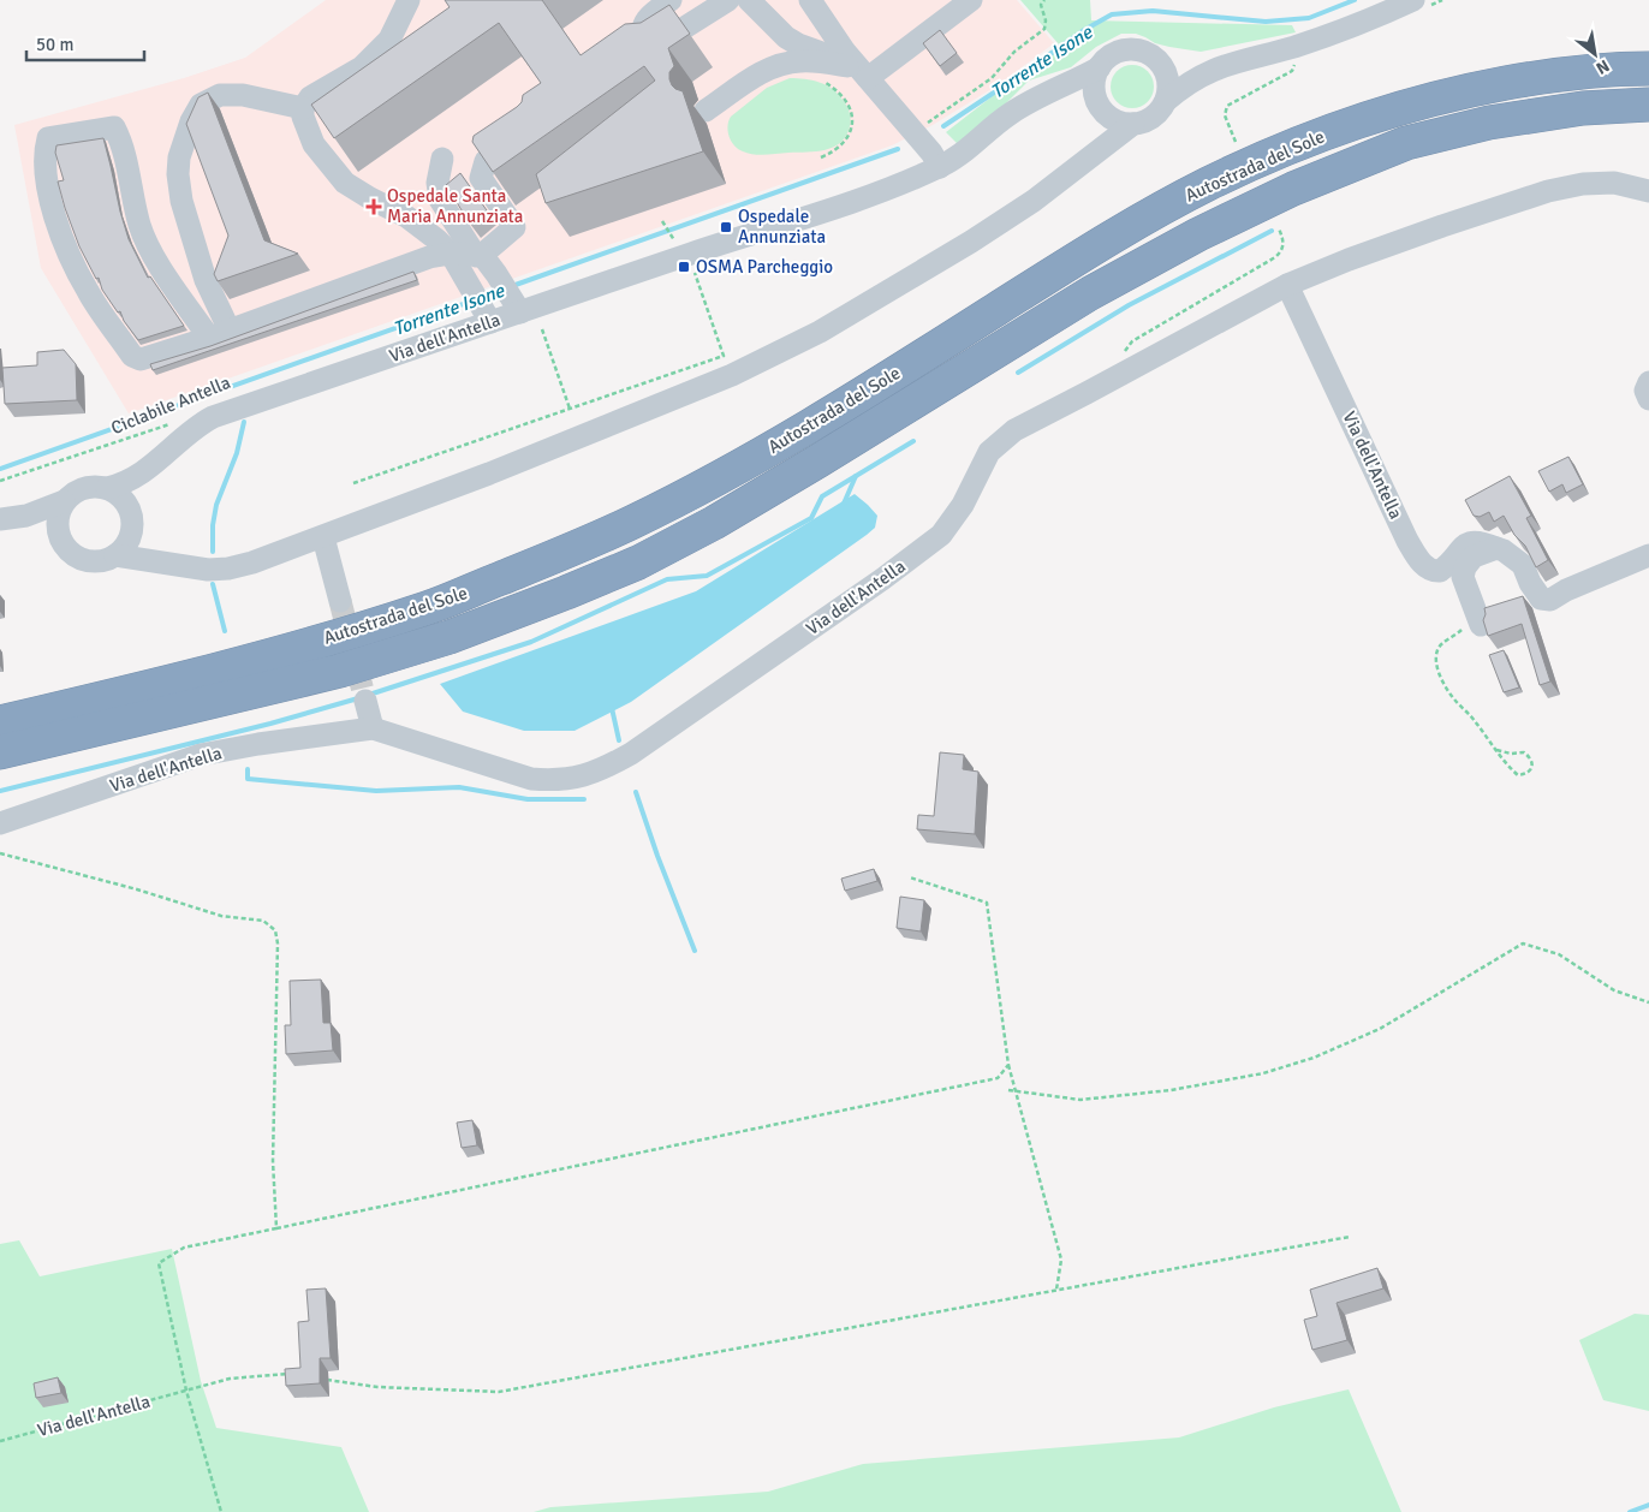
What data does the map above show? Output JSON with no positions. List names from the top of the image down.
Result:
{
  "streets": {
    "highway": ["Autostrada del Sole"],
    "street": ["Via dell'Antella"],
    "path": ["Ciclabile Antella"]
  },
  "water": ["Torrente Isone"],
  "places": {
    "health": ["Ospedale Santa Maria Annunziata"],
    "transit": ["Ospedale Annunziata", "OSMA Parcheggio"]
  },
  "scale_bar": "50 m",
  "north": "bottom right"
}
